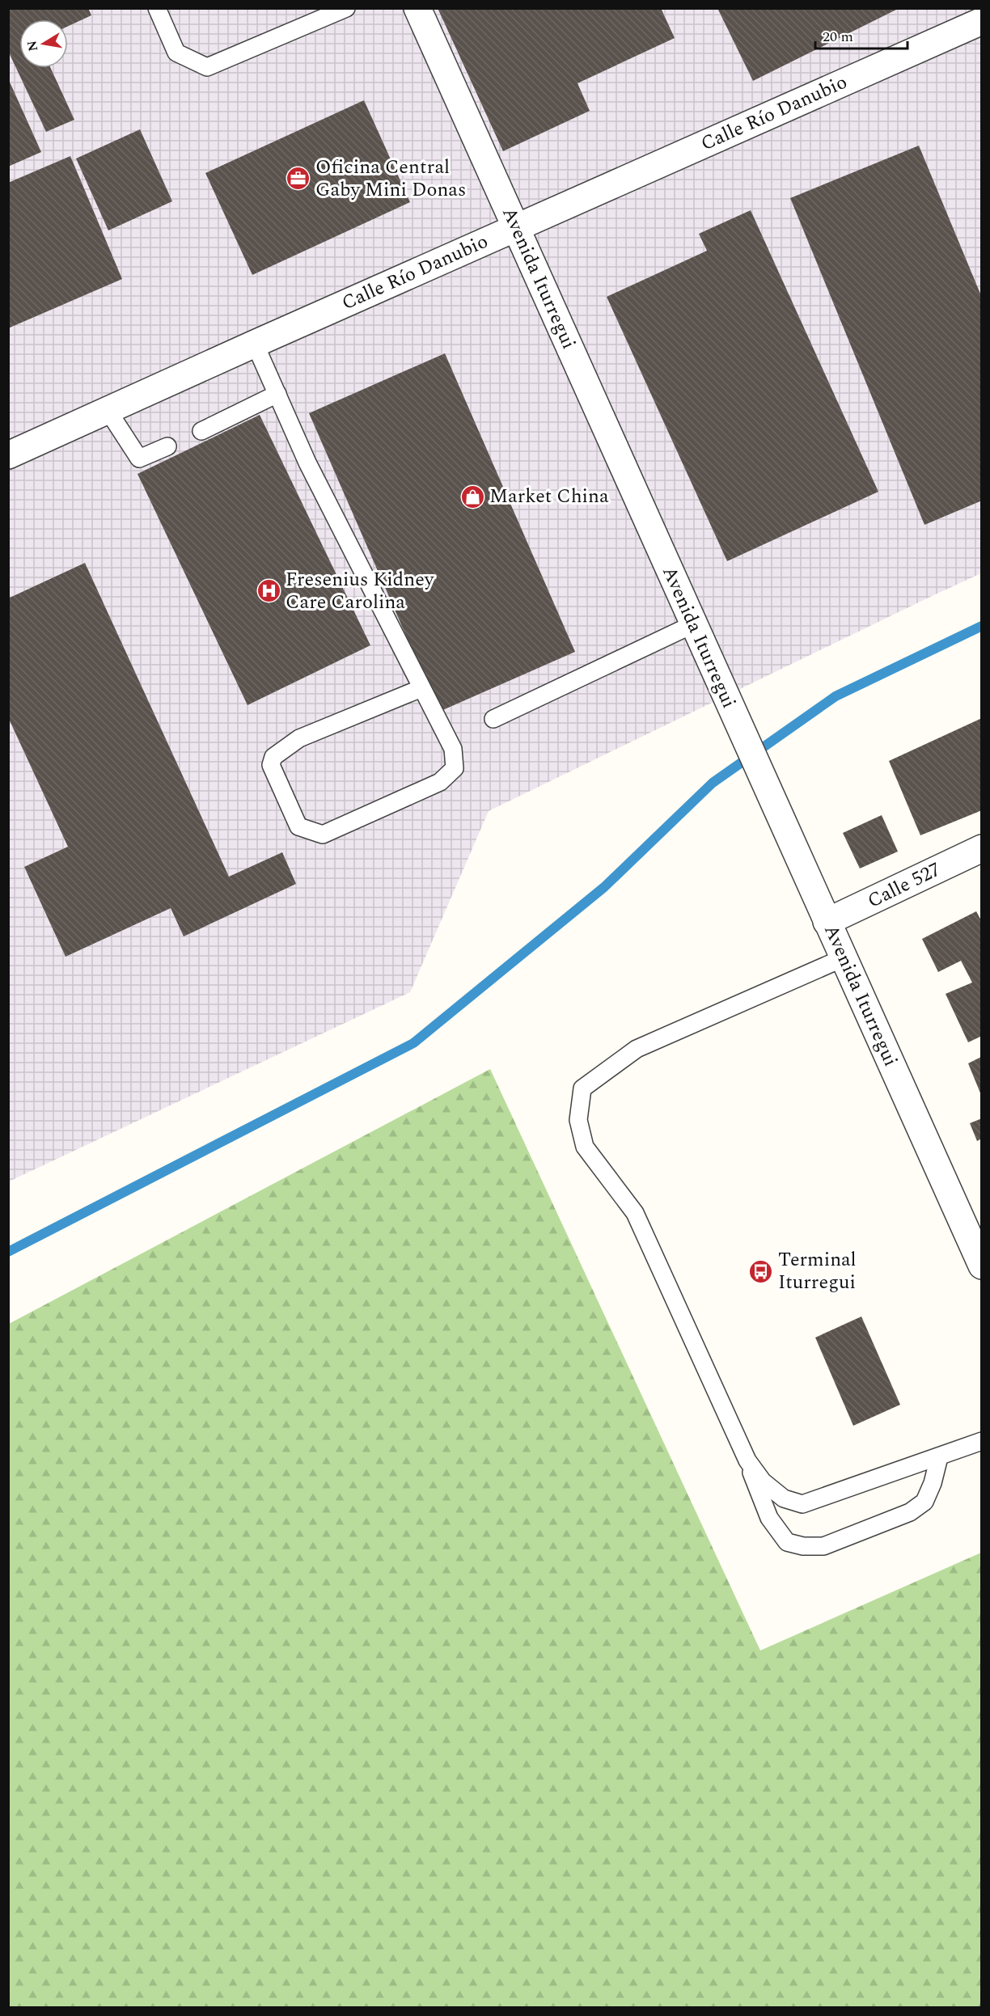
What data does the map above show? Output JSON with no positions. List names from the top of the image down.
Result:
{
  "streets": {
    "street": ["Calle Río Danubio", "Avenida Iturregui", "Calle 527"]
  },
  "crossings": [
    ["Calle Río Danubio", "Avenida Iturregui"],
    ["Avenida Iturregui", "Calle 527"]
  ],
  "places": {
    "office": ["Oficina Central Gaby Mini Donas"],
    "shop": ["Market China"],
    "hospital": ["Fresenius Kidney Care Carolina"],
    "bus stop": ["Terminal Iturregui"]
  },
  "scale_bar": "20 m",
  "north": "left"
}
